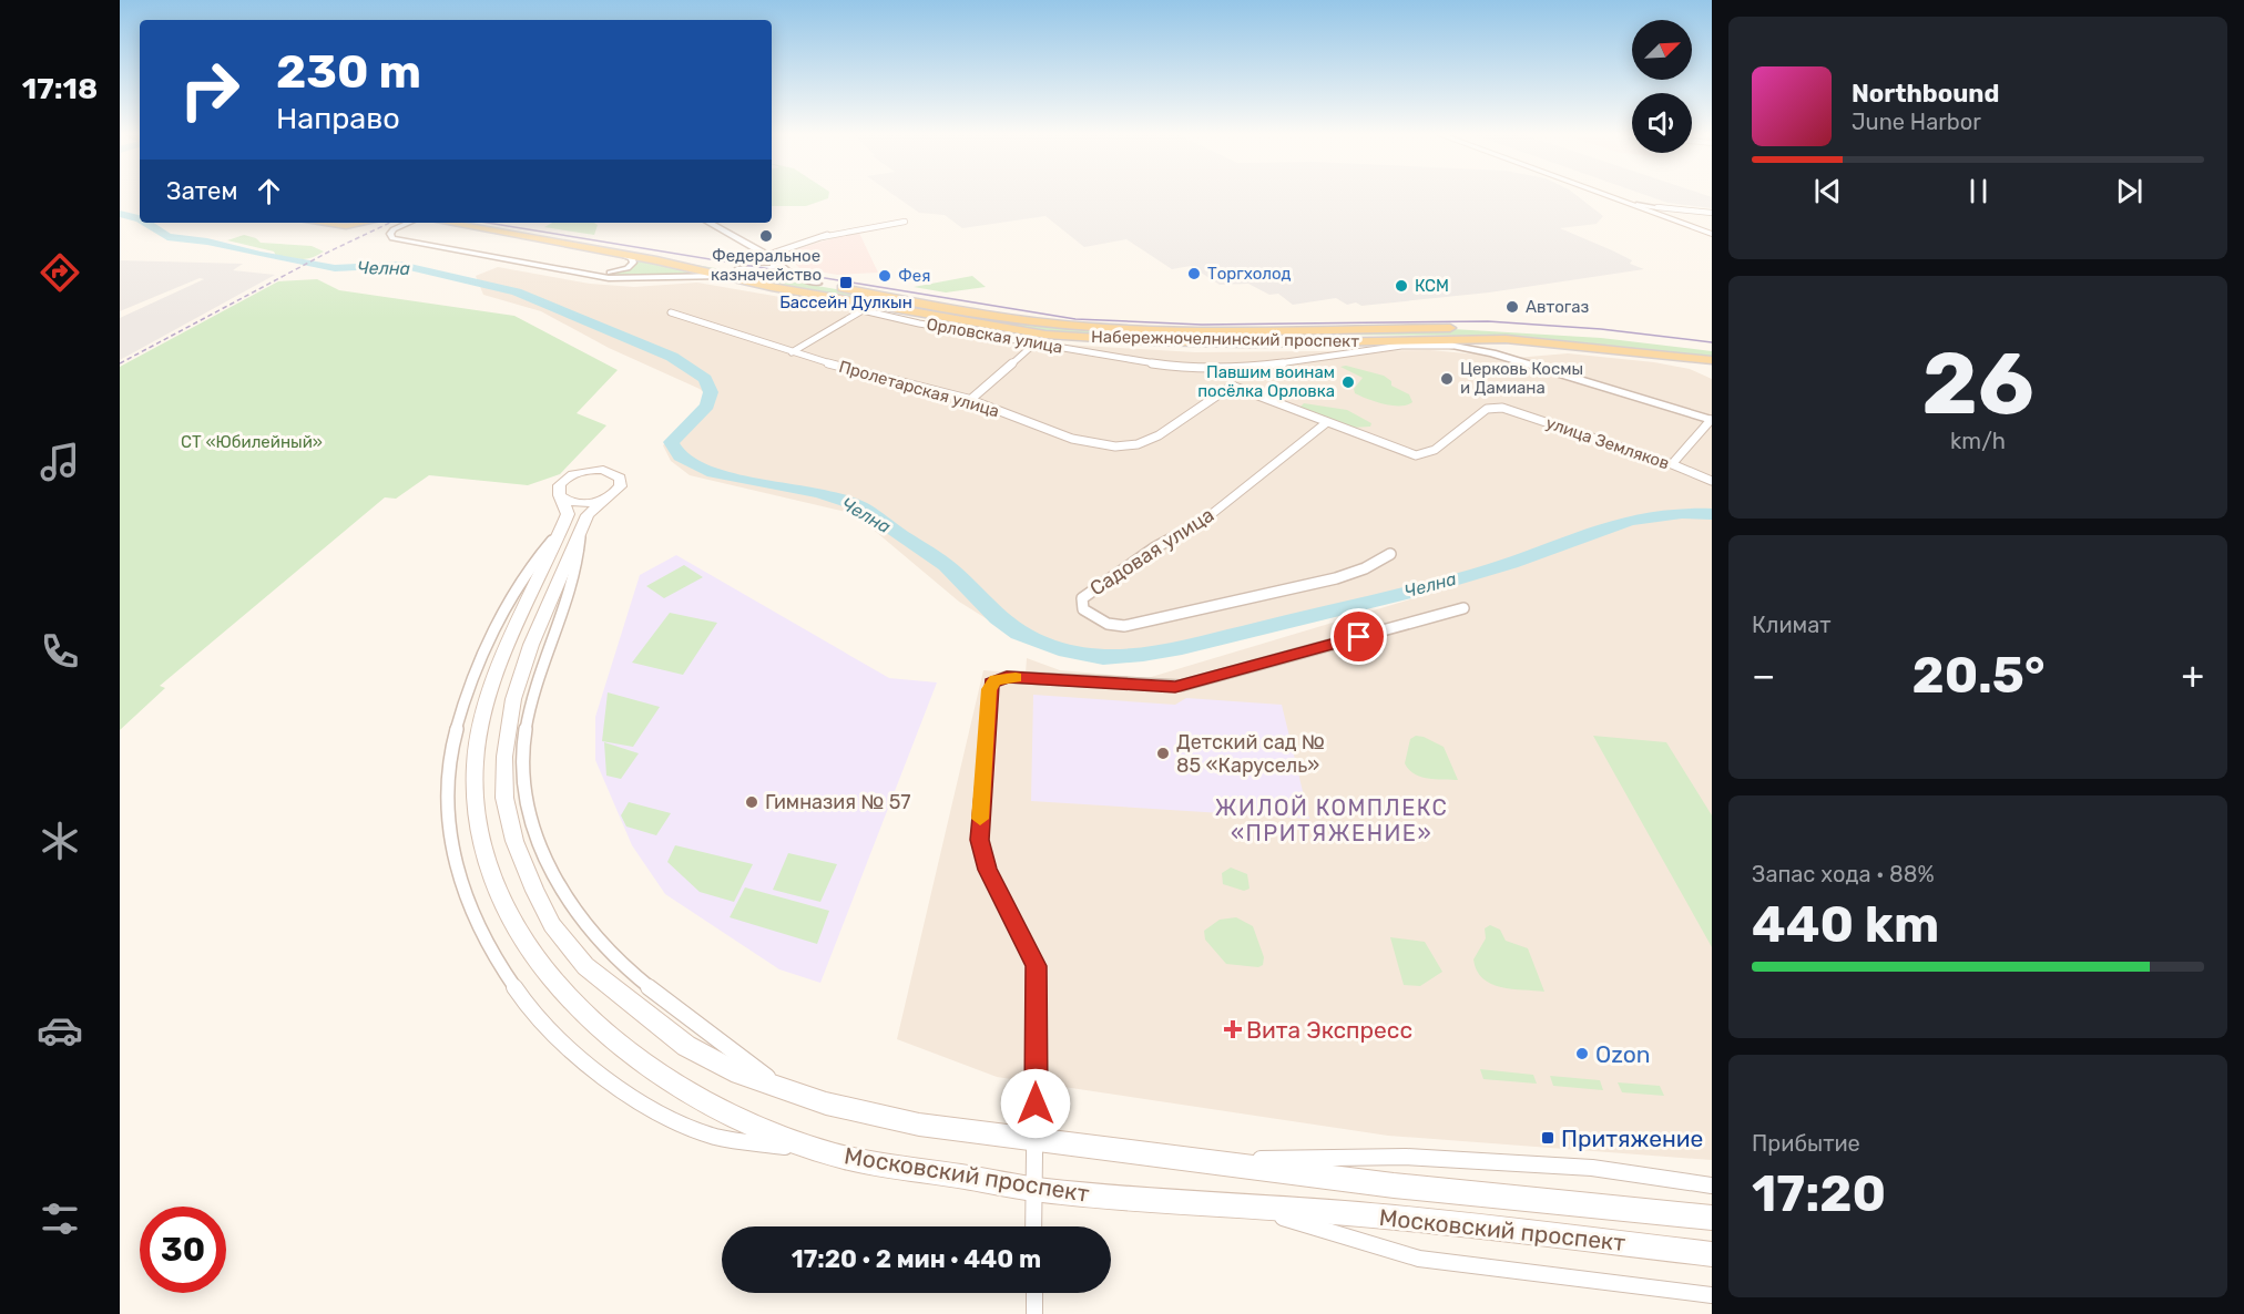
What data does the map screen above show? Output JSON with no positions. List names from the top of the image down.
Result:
{
  "streets": {
    "main road": ["Набережночелнинский проспект", "Московский проспект"],
    "street": [
      "Орловская улица",
      "Пролетарская улица",
      "улица Земляков",
      "Садовая улица"
    ]
  },
  "crossings": [
    ["Орловская улица", "Пролетарская улица"],
    ["улица Земляков", "Садовая улица"]
  ],
  "districts": ["ЖИЛОЙ КОМПЛЕКС «ПРИТЯЖЕНИЕ»"],
  "water": ["Челна"],
  "parks": ["СТ «Юбилейный»"],
  "places": {
    "other": [
      "Федеральное казначейство",
      "Торгхолод",
      "Фея",
      "КСМ",
      "Автогаз",
      "Церковь Космы и Дамиана",
      "Павшим воинам посёлка Орловка",
      "Детский сад № 85 «Карусель»",
      "Гимназия № 57",
      "Ozon"
    ],
    "transit": ["Бассейн Дулкын", "Притяжение"],
    "health": ["Вита Экспресс"]
  },
  "north": "top right",
  "page": {
    "tabs": "17:18",
    "turn": ["230 m", "Направо"],
    "song": ["Northbound", "June Harbor"],
    "then": "Затем",
    "tile": [
      ["26", "km/h"],
      "Климат",
      ["Запас хода · 88%", "440 km"],
      ["Прибытие", "17:20"]
    ],
    "heat": ["−", "20.5°", "+"],
    "limit": "30",
    "trip": "17:20 · 2 мин · 440 m"
  }
}
